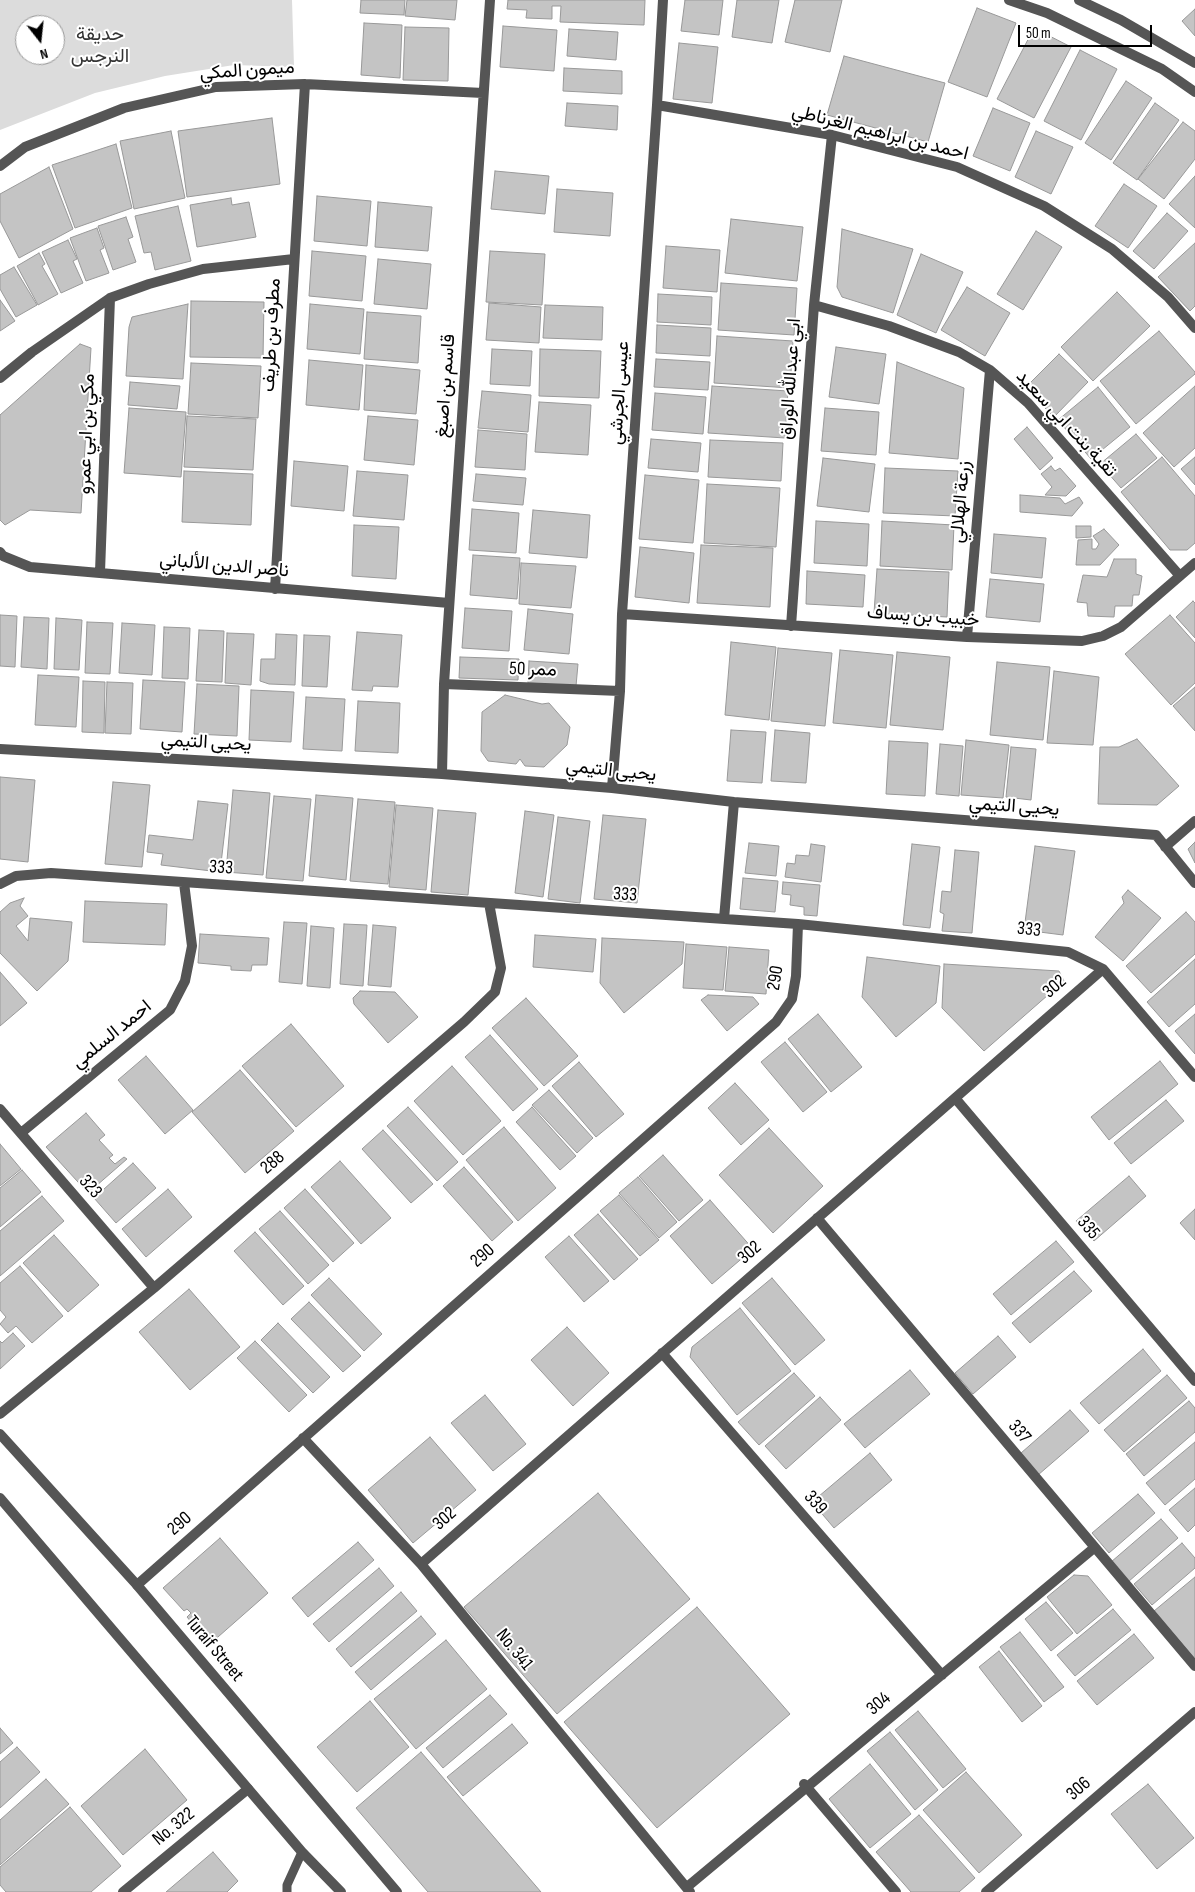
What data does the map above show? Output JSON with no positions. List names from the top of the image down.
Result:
{
  "streets": {
    "street": [
      "ميمون المكي",
      "احمد بن ابراهيم الغرناطي",
      "مطرف بن طريف",
      "ابي عبدالله الوراق",
      "قاسم بن اصبغ",
      "عيسى الجرشي",
      "تقية بنت ابي سعيد",
      "مكي بن ابي عمرو",
      "زرعة الهلالي",
      "ناصر الدين الألباني",
      "خبيب بن يساف",
      "ممر 50",
      "يحيى التيمي",
      "333",
      "290",
      "302",
      "احمد السلمي",
      "288",
      "323",
      "335",
      "337",
      "339",
      "Turaif Street",
      "No. 341",
      "304",
      "306",
      "No. 322"
    ]
  },
  "crossings": [
    ["ميمون المكي", "مطرف بن طريف"],
    ["ميمون المكي", "قاسم بن اصبغ"],
    ["احمد بن ابراهيم الغرناطي", "ابي عبدالله الوراق"],
    ["احمد بن ابراهيم الغرناطي", "عيسى الجرشي"],
    ["مطرف بن طريف", "ناصر الدين الألباني"],
    ["ابي عبدالله الوراق", "تقية بنت ابي سعيد"],
    ["ابي عبدالله الوراق", "خبيب بن يساف"],
    ["قاسم بن اصبغ", "ناصر الدين الألباني"],
    ["قاسم بن اصبغ", "ممر 50"],
    ["قاسم بن اصبغ", "يحيى التيمي"],
    ["عيسى الجرشي", "خبيب بن يساف"],
    ["عيسى الجرشي", "ممر 50"],
    ["عيسى الجرشي", "يحيى التيمي"],
    ["تقية بنت ابي سعيد", "زرعة الهلالي"],
    ["تقية بنت ابي سعيد", "خبيب بن يساف"],
    ["مكي بن ابي عمرو", "ناصر الدين الألباني"],
    ["زرعة الهلالي", "خبيب بن يساف"],
    ["333", "290"],
    ["333", "302"],
    ["333", "احمد السلمي"],
    ["333", "288"],
    ["290", "Turaif Street"],
    ["290", "No. 341"],
    ["302", "335"],
    ["302", "337"],
    ["302", "339"],
    ["302", "No. 341"],
    ["احمد السلمي", "323"],
    ["288", "323"],
    ["337", "304"],
    ["339", "304"],
    ["No. 341", "304"]
  ],
  "parks": ["حديقة النرجس"],
  "scale_bar": "50 m",
  "north": "bottom"
}
